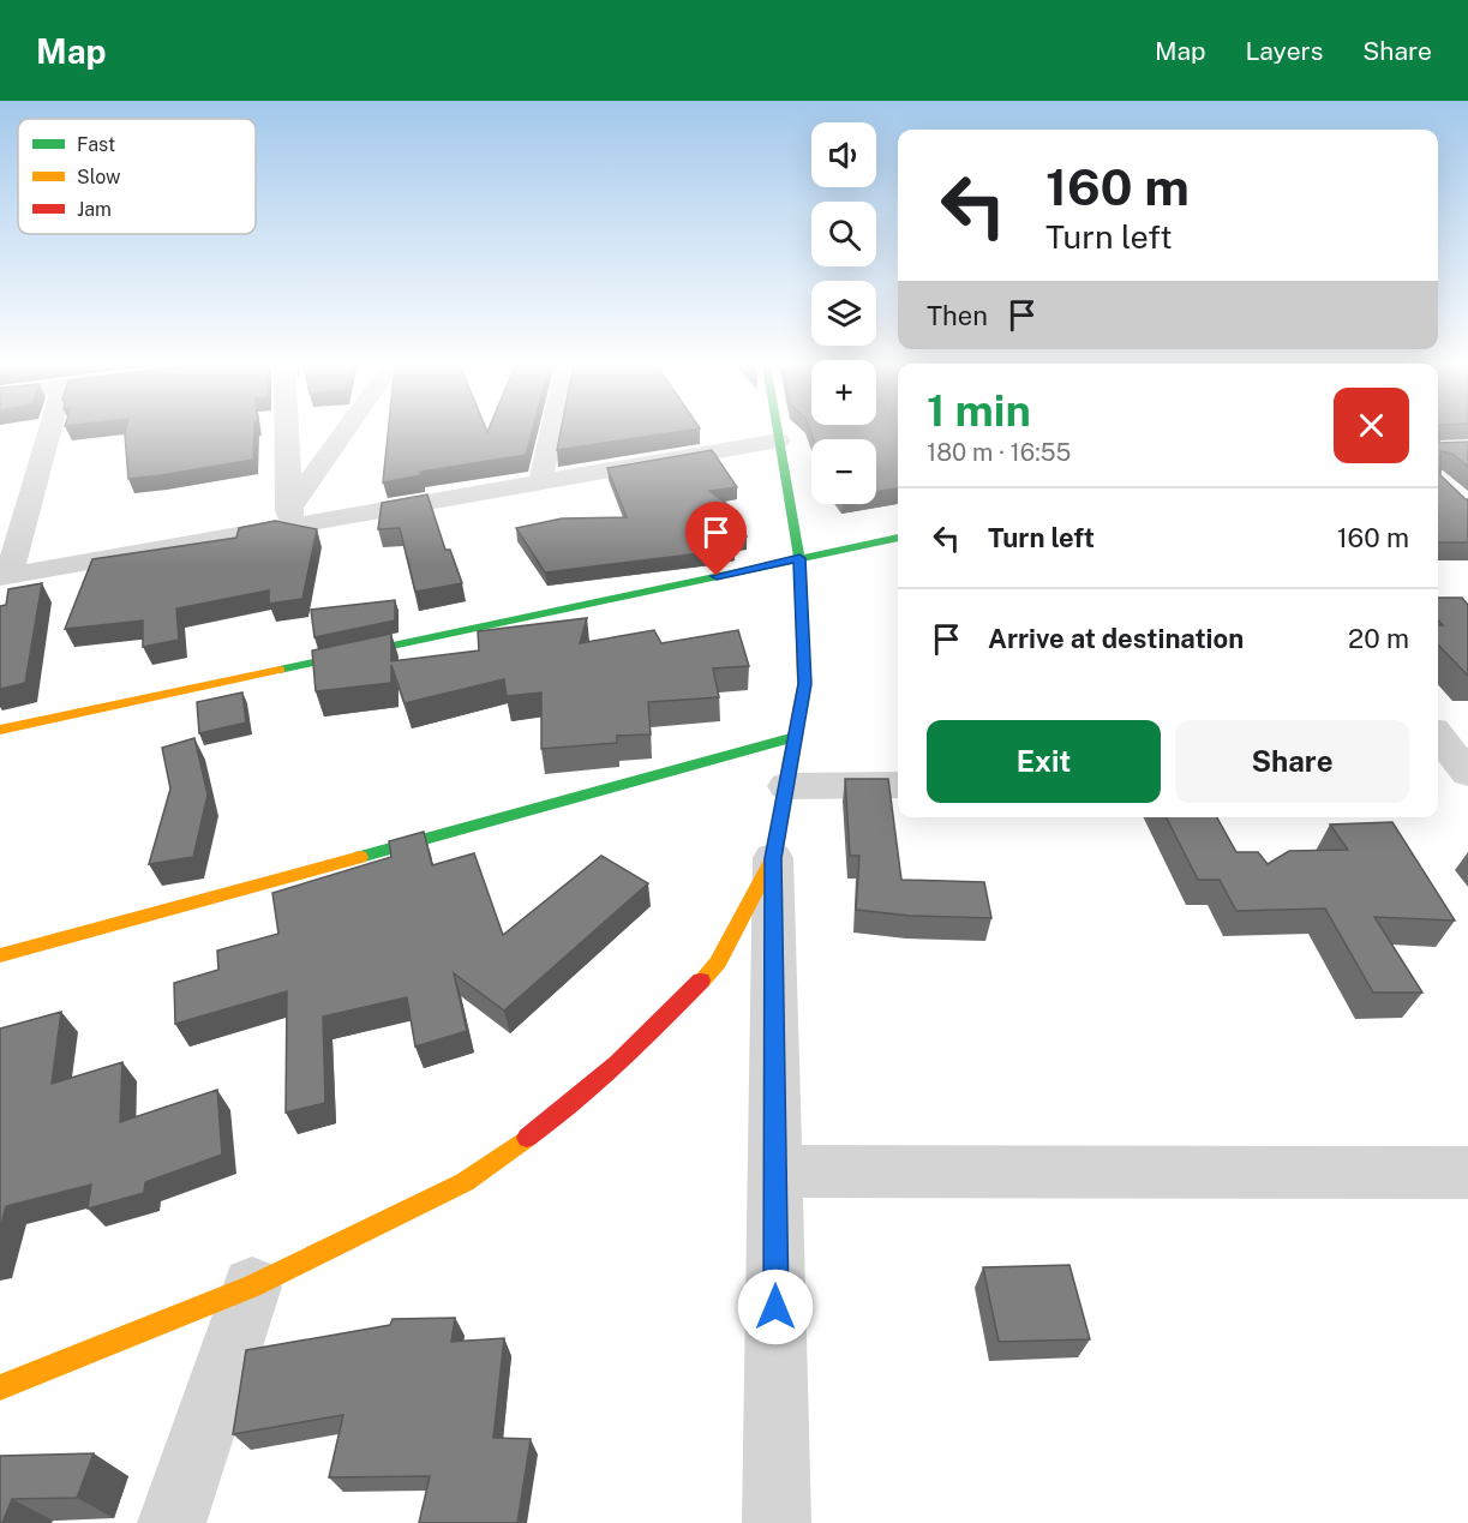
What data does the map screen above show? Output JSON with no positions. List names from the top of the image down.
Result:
{
  "legend": ["Fast", "Slow", "Jam"],
  "page": {
    "header": "Map",
    "nav": ["Map", "Layers", "Share"],
    "map_buttons": ["+", "−"],
    "turn": ["160 m", "Turn left"],
    "then": "Then",
    "heading": ["1 min", "180 m · 16:55"],
    "list": [
      {
        "name": "Turn left",
        "value": "160 m"
      },
      {
        "name": "Arrive at destination",
        "value": "20 m"
      }
    ],
    "buttons": ["Exit", "Share"]
  }
}
